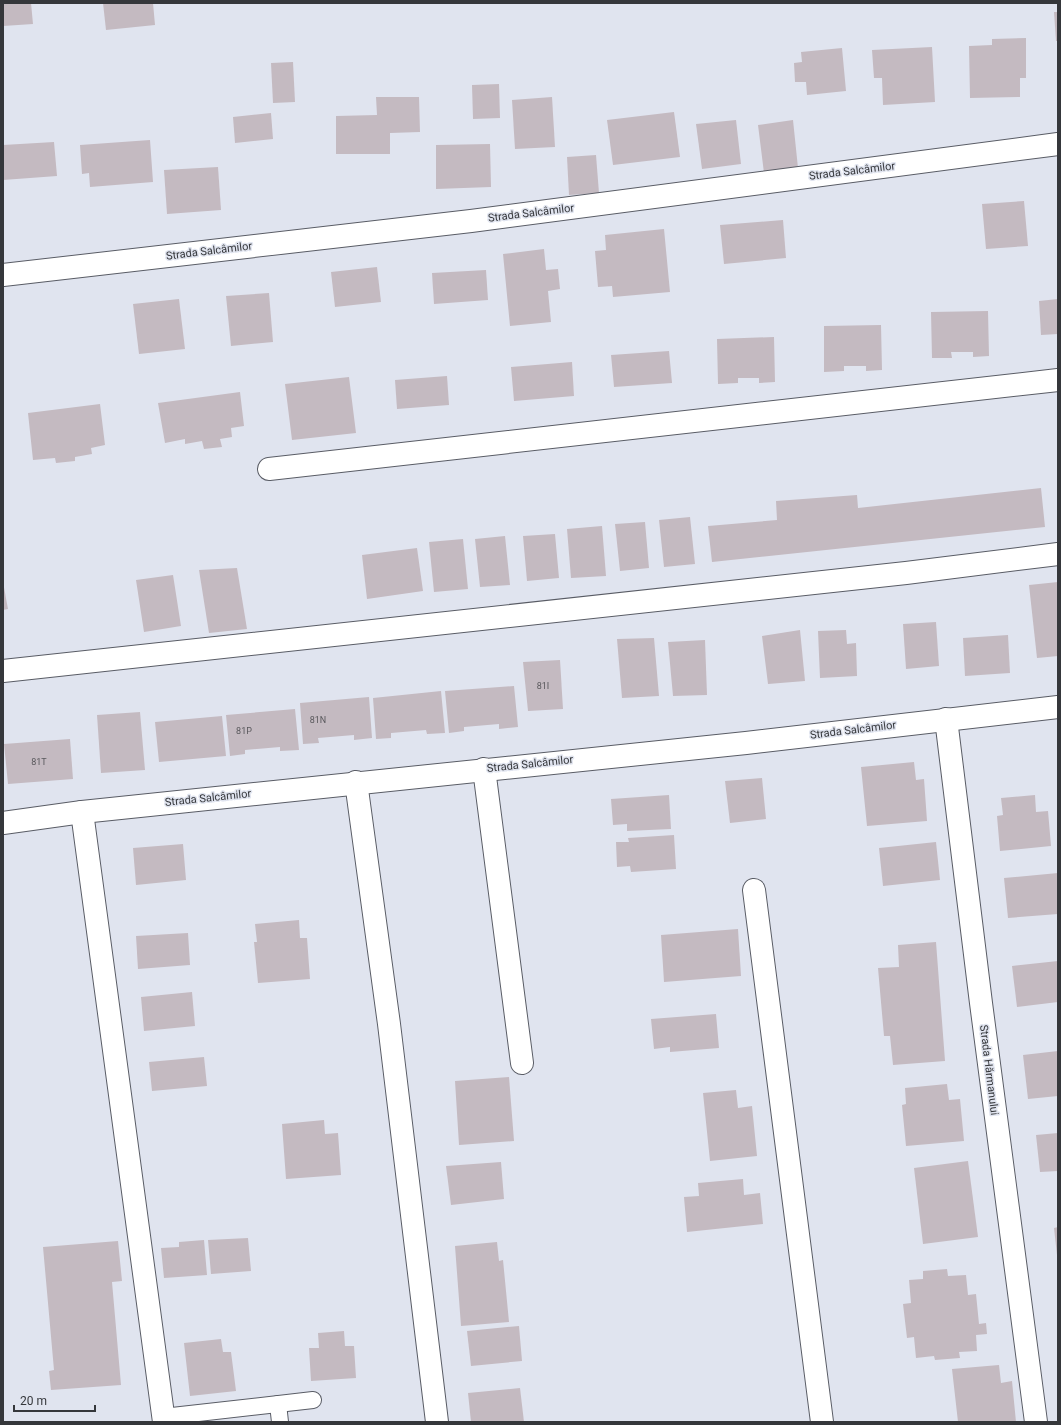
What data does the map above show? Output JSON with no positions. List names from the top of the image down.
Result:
{
  "streets": {
    "street": ["Strada Salcâmilor", "Strada Hărmanului"]
  },
  "crossings": [
    ["Strada Salcâmilor", "Strada Hărmanului"]
  ],
  "house_numbers": [
    "81I",
    "81N",
    "81P",
    "81T"
  ],
  "scale_bar": "20 m"
}
